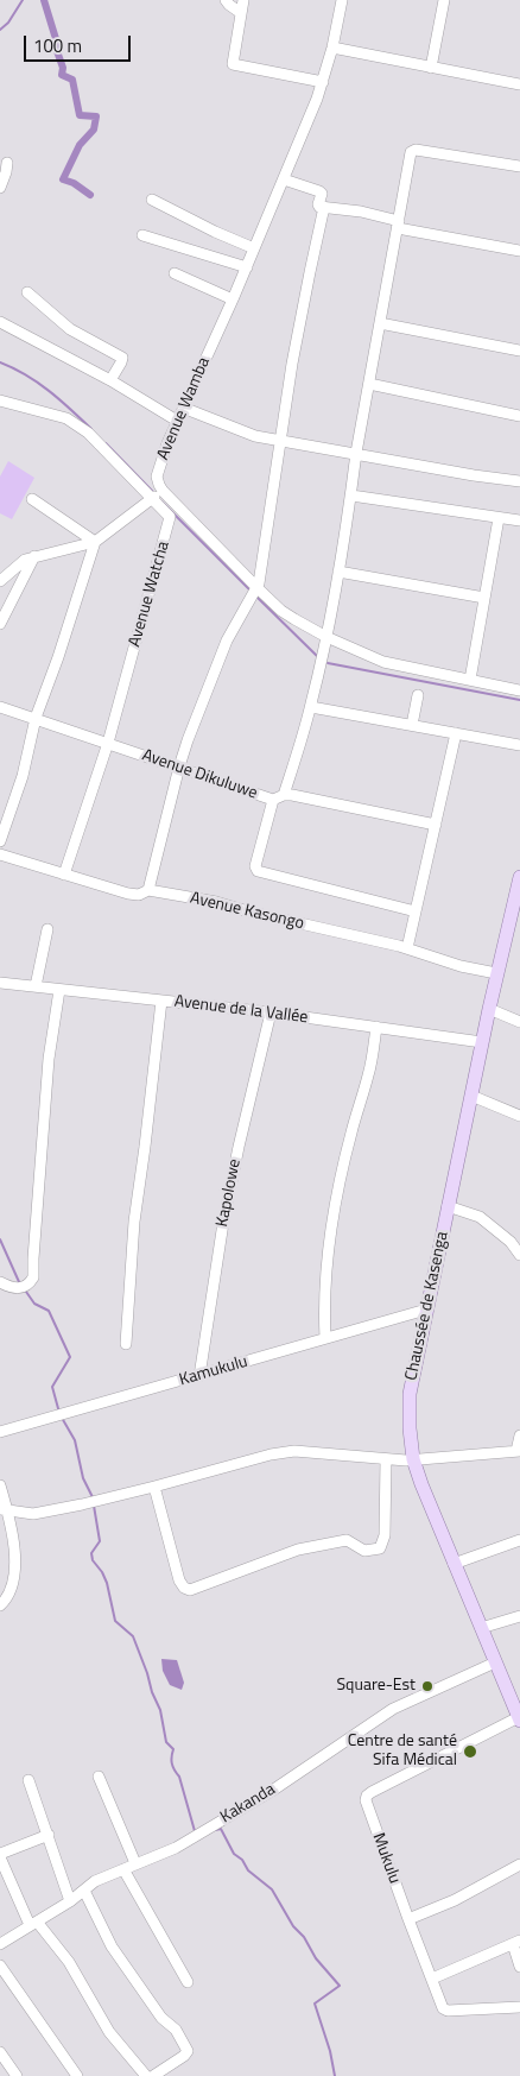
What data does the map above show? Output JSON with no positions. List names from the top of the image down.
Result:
{
  "streets": {
    "main road": ["Chaussée de Kasenga"],
    "street": [
      "Avenue Wamba",
      "Avenue Watcha",
      "Avenue Dikuluwe",
      "Avenue Kasongo",
      "Avenue de la Vallée",
      "Kapolowe",
      "Kamukulu",
      "Kakanda",
      "Mukulu"
    ]
  },
  "crossings": [
    ["Avenue Watcha", "Avenue Dikuluwe"],
    ["Avenue Watcha", "Avenue Kasongo"],
    ["Avenue Kasongo", "Chaussée de Kasenga"],
    ["Avenue de la Vallée", "Kapolowe"],
    ["Avenue de la Vallée", "Chaussée de Kasenga"],
    ["Kapolowe", "Kamukulu"],
    ["Chaussée de Kasenga", "Kamukulu"],
    ["Chaussée de Kasenga", "Kakanda"],
    ["Chaussée de Kasenga", "Mukulu"]
  ],
  "places": ["Square-Est", "Centre de santé Sifa Médical"],
  "scale_bar": "100 m"
}
